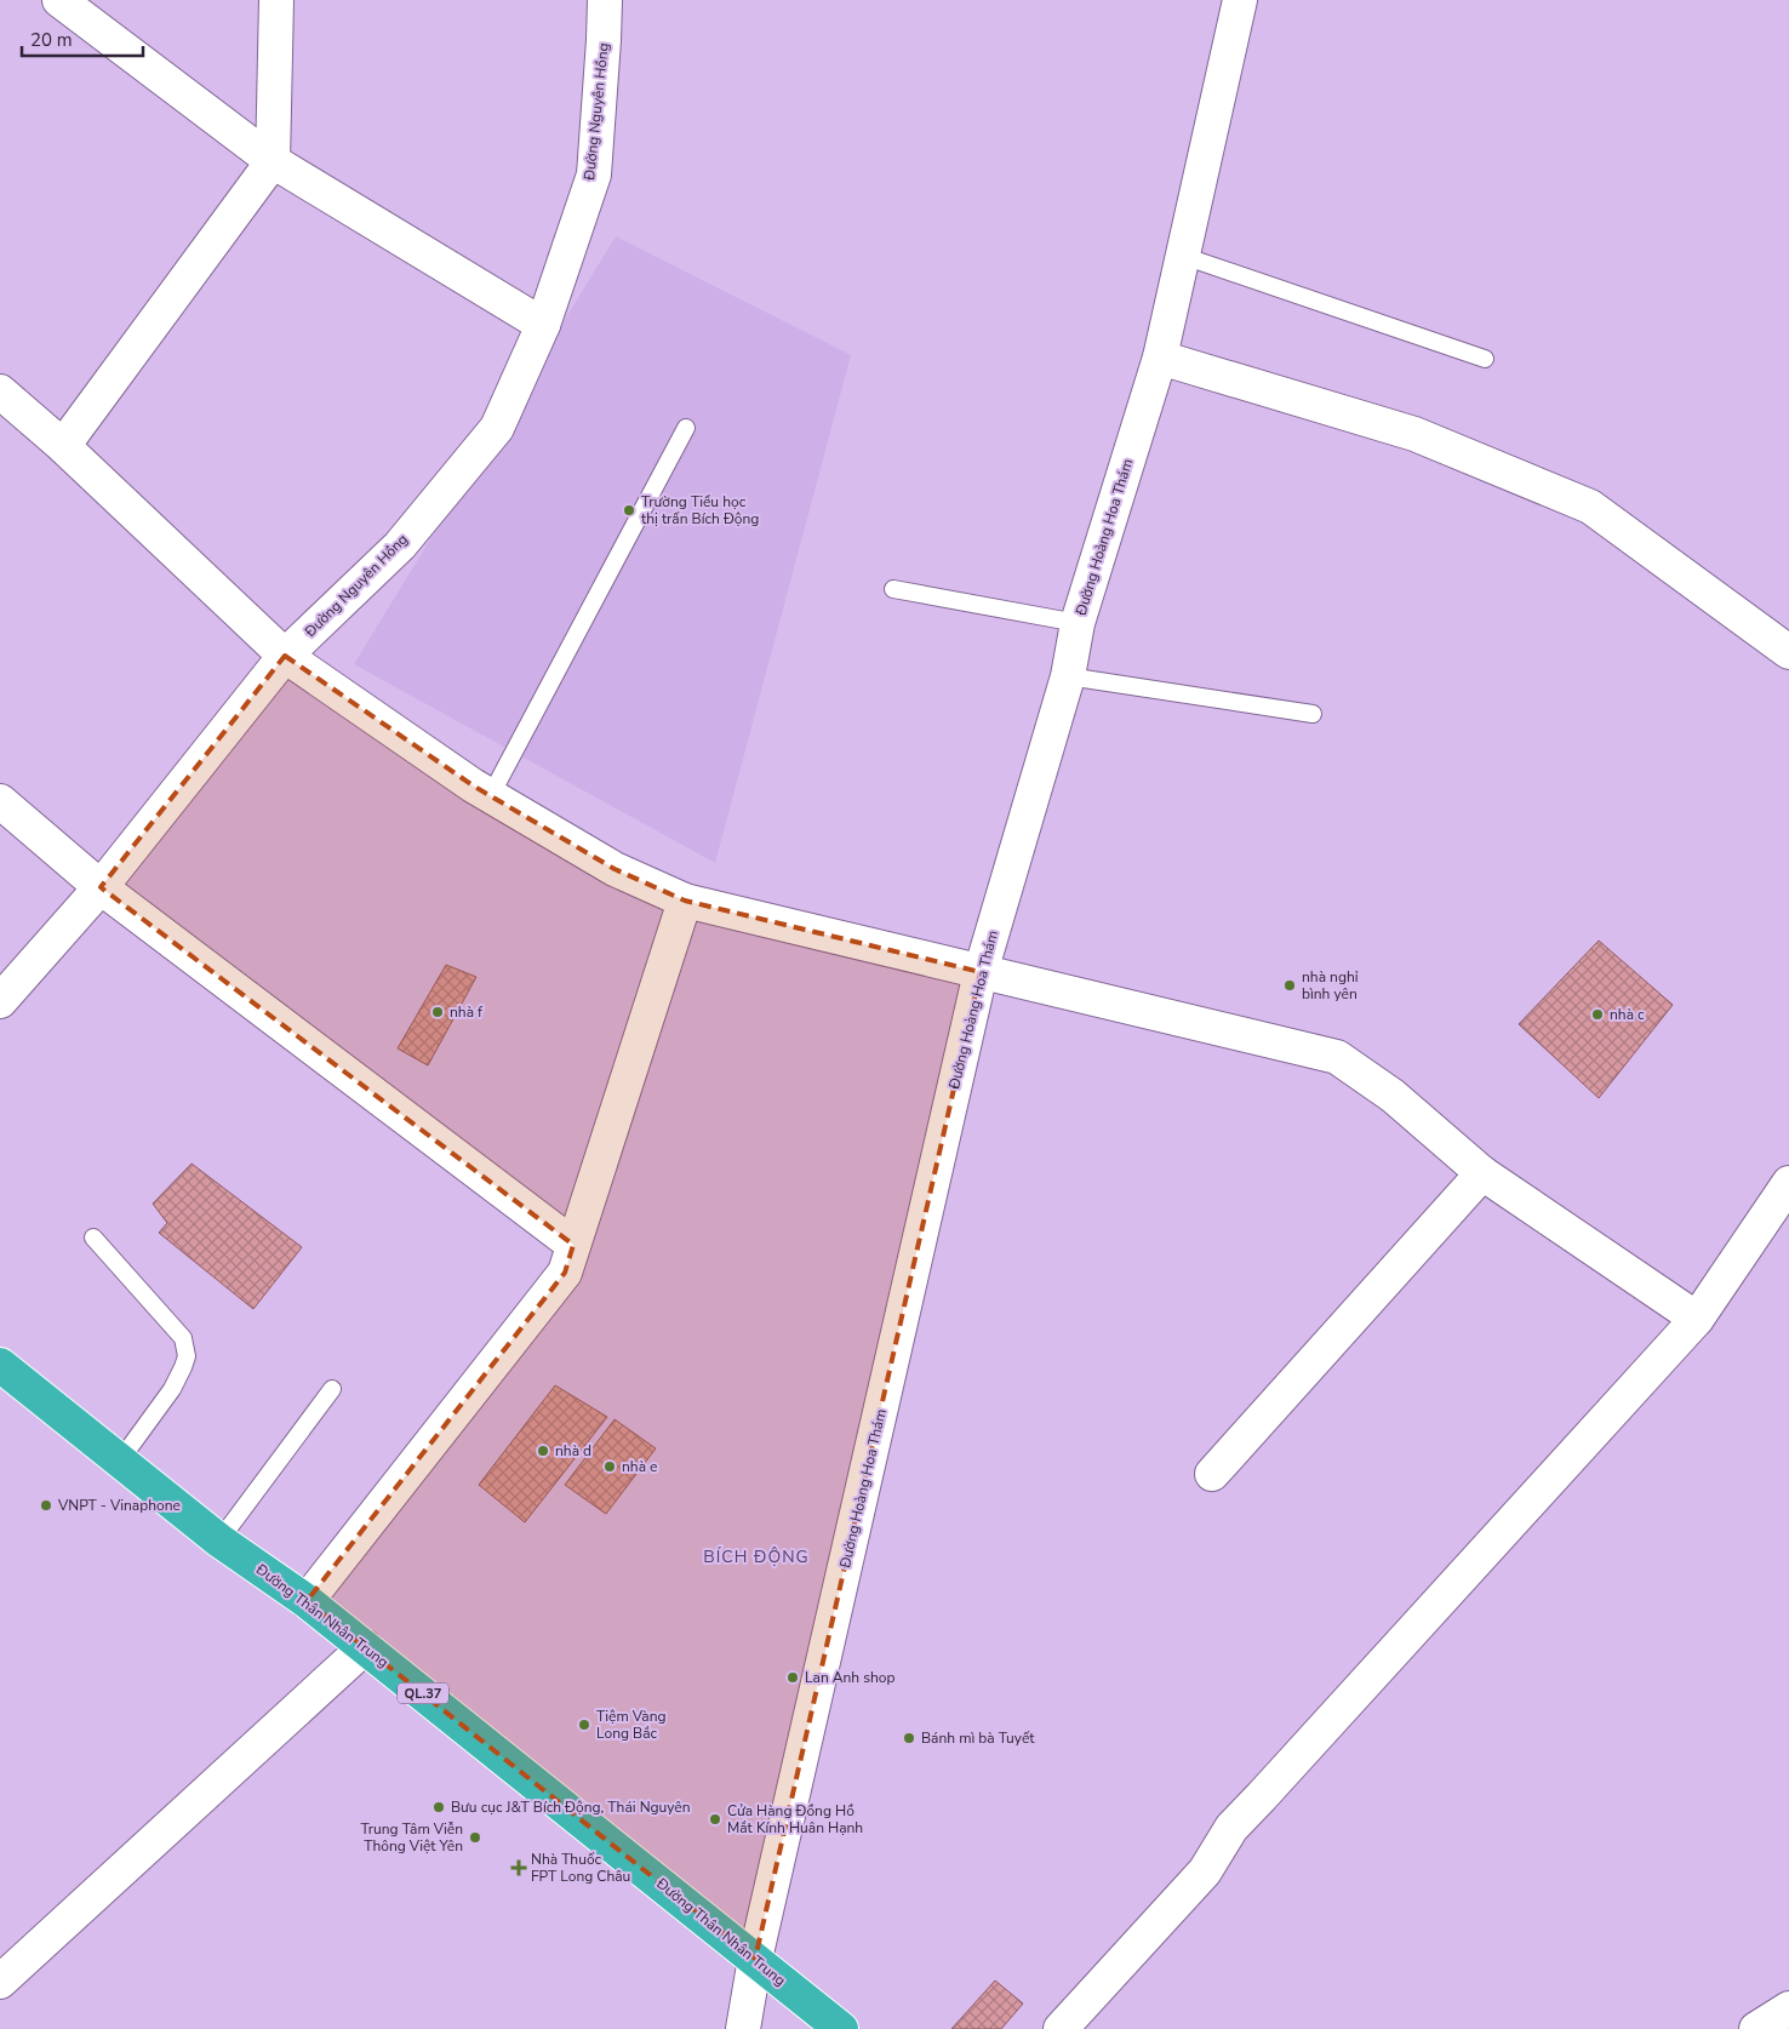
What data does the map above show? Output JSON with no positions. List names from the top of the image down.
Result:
{
  "streets": {
    "highway": ["Đường Thân Nhân Trung", "QL.37"],
    "street": ["Đường Nguyên Hồng", "Đường Hoàng Hoa Thám"]
  },
  "crossings": [
    ["Đường Hoàng Hoa Thám", "Đường Thân Nhân Trung"]
  ],
  "districts": ["BÍCH ĐỘNG"],
  "places": {
    "other": [
      "Trường Tiểu học thị trấn Bích Động",
      "nhà nghỉ bình yên",
      "nhà f",
      "nhà c",
      "nhà d",
      "nhà e",
      "VNPT - Vinaphone",
      "Lan Anh shop",
      "Tiệm Vàng Long Bắc",
      "Bánh mì bà Tuyết",
      "Bưu cục J&T Bích Động, Thái Nguyên",
      "Cửa Hàng Đồng Hồ Mắt Kính Huân Hạnh",
      "Trung Tâm Viễn Thông Việt Yên"
    ],
    "health": ["Nhà Thuốc FPT Long Châu"]
  },
  "scale_bar": "20 m"
}
